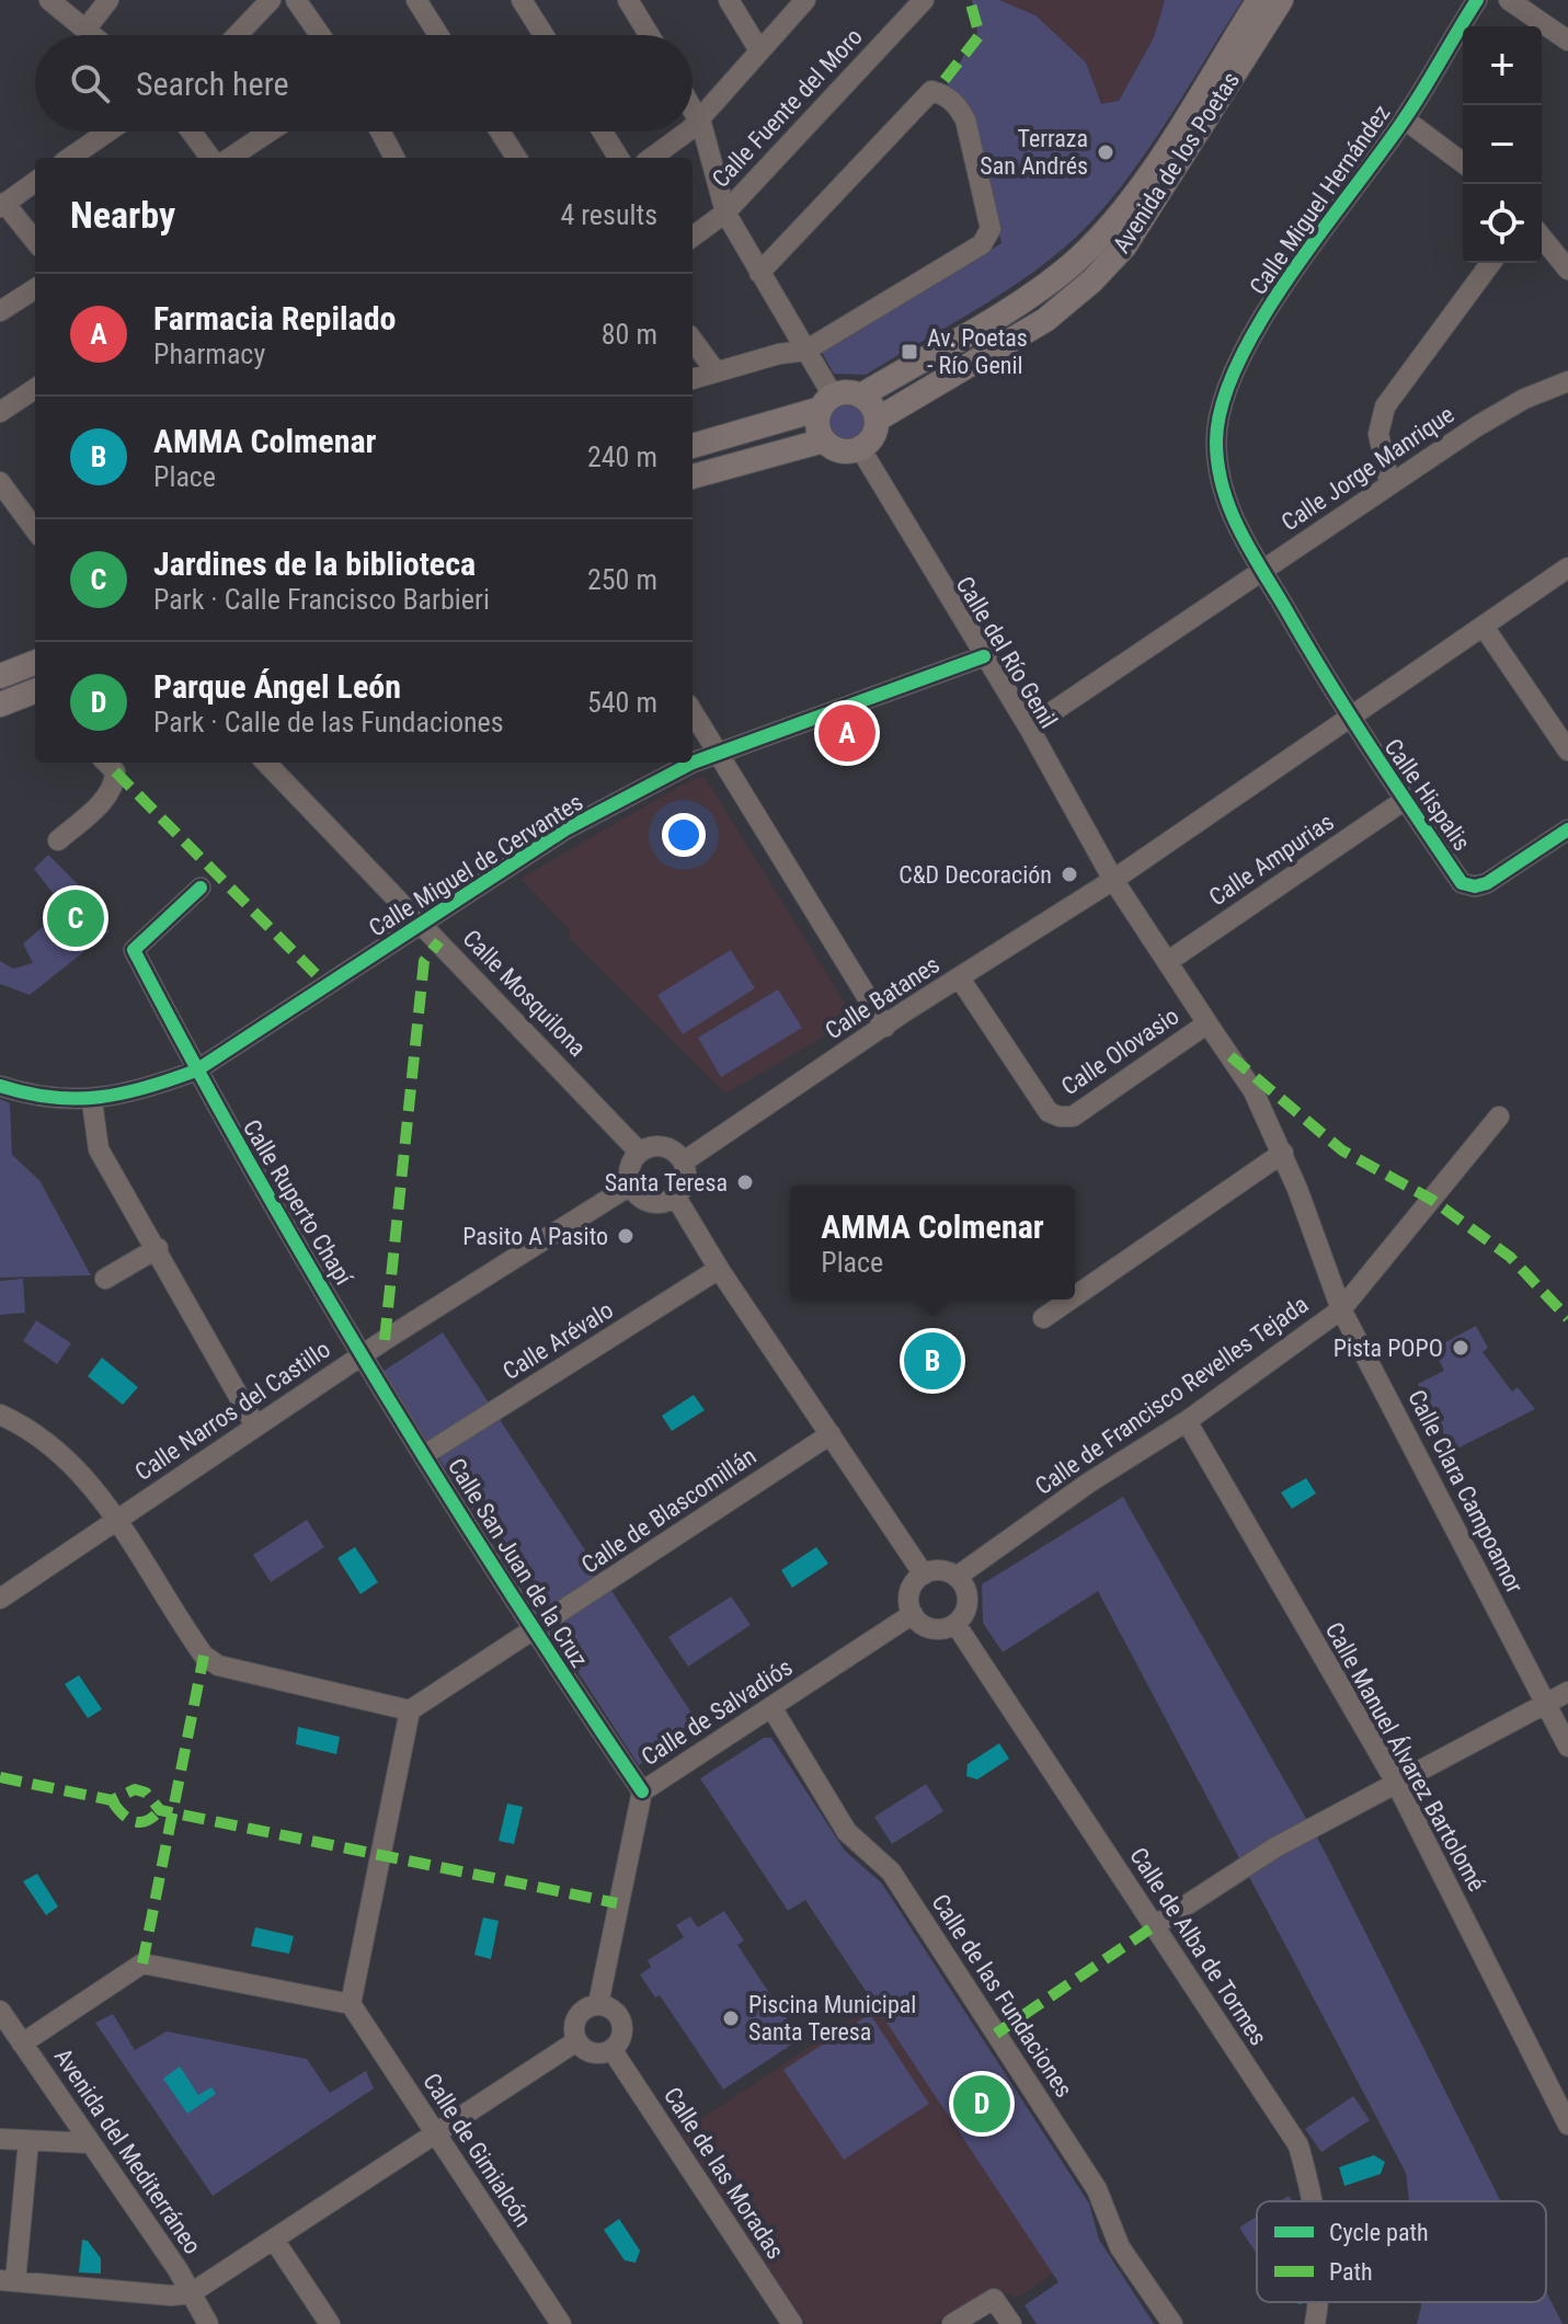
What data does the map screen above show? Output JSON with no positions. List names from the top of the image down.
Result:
{
  "streets": {
    "main road": ["Avenida de los Poetas"],
    "street": [
      "Calle Fuente del Moro",
      "Calle Miguel Hernández",
      "Calle Jorge Manrique",
      "Calle del Río Genil",
      "Calle Hispalis",
      "Calle Ampurias",
      "Calle Miguel de Cervantes",
      "Calle Mosquilona",
      "Calle Batanes",
      "Calle Olovasio",
      "Calle Ruperto Chapí",
      "Calle Arévalo",
      "Calle de Francisco Revelles Tejada",
      "Calle Narros del Castillo",
      "Calle Clara Campoamor",
      "Calle de Blascomillán",
      "Calle San Juan de la Cruz",
      "Calle de Salvadiós",
      "Calle Manuel Álvarez Bartolomé",
      "Calle de Alba de Tormes",
      "Calle de las Fundaciones",
      "Calle de Gimialcón",
      "Avenida del Mediterráneo",
      "Calle de las Moradas"
    ]
  },
  "crossings": [
    ["Avenida de los Poetas", "Calle del Río Genil"],
    ["Calle Miguel Hernández", "Calle Jorge Manrique"],
    ["Calle Miguel Hernández", "Calle Hispalis"],
    ["Calle Miguel Hernández", "Calle Batanes"],
    ["Calle Jorge Manrique", "Calle del Río Genil"],
    ["Calle del Río Genil", "Calle Miguel de Cervantes"],
    ["Calle del Río Genil", "Calle Batanes"],
    ["Calle del Río Genil", "Calle Olovasio"],
    ["Calle Hispalis", "Calle Ampurias"],
    ["Calle Hispalis", "Calle Batanes"],
    ["Calle Ampurias", "Calle Olovasio"],
    ["Calle Miguel de Cervantes", "Calle Mosquilona"],
    ["Calle Miguel de Cervantes", "Calle Ruperto Chapí"],
    ["Calle Mosquilona", "Calle Batanes"],
    ["Calle Mosquilona", "Calle Narros del Castillo"],
    ["Calle Batanes", "Calle Olovasio"],
    ["Calle Batanes", "Calle Narros del Castillo"],
    ["Calle Olovasio", "Calle Clara Campoamor"],
    ["Calle Ruperto Chapí", "Calle Narros del Castillo"],
    ["Calle Ruperto Chapí", "Calle San Juan de la Cruz"],
    ["Calle Arévalo", "Calle San Juan de la Cruz"],
    ["Calle de Francisco Revelles Tejada", "Calle Clara Campoamor"],
    ["Calle de Francisco Revelles Tejada", "Calle de Salvadiós"],
    ["Calle de Francisco Revelles Tejada", "Calle Manuel Álvarez Bartolomé"],
    ["Calle de Francisco Revelles Tejada", "Calle de Alba de Tormes"],
    ["Calle Narros del Castillo", "Calle San Juan de la Cruz"],
    ["Calle de Blascomillán", "Calle San Juan de la Cruz"],
    ["Calle San Juan de la Cruz", "Calle de Salvadiós"],
    ["Calle de Salvadiós", "Calle de Alba de Tormes"],
    ["Calle de Salvadiós", "Calle de las Fundaciones"],
    ["Calle de Salvadiós", "Calle de las Moradas"]
  ],
  "places": {
    "other": [
      "Terraza San Andrés",
      "C&D Decoración",
      "Santa Teresa",
      "Pasito A Pasito",
      "Pista POPO",
      "Piscina Municipal Santa Teresa"
    ],
    "transit": ["Av. Poetas - Río Genil"]
  },
  "legend": ["Cycle path", "Path"],
  "page": {
    "map_buttons": ["+", "−"],
    "search": "Search here",
    "heading": ["Nearby", "4 results"],
    "list": [
      {
        "mark": "A",
        "name": "Farmacia Repilado",
        "note": "Pharmacy",
        "value": "80 m"
      },
      {
        "mark": "B",
        "name": "AMMA Colmenar",
        "note": "Place",
        "value": "240 m"
      },
      {
        "mark": "C",
        "name": "Jardines de la biblioteca",
        "note": "Park · Calle Francisco Barbieri",
        "value": "250 m"
      },
      {
        "mark": "D",
        "name": "Parque Ángel León",
        "note": "Park · Calle de las Fundaciones",
        "value": "540 m"
      }
    ],
    "pins": [
      "A",
      "C",
      "B",
      "D"
    ],
    "popup": ["AMMA Colmenar", "Place"]
  }
}
